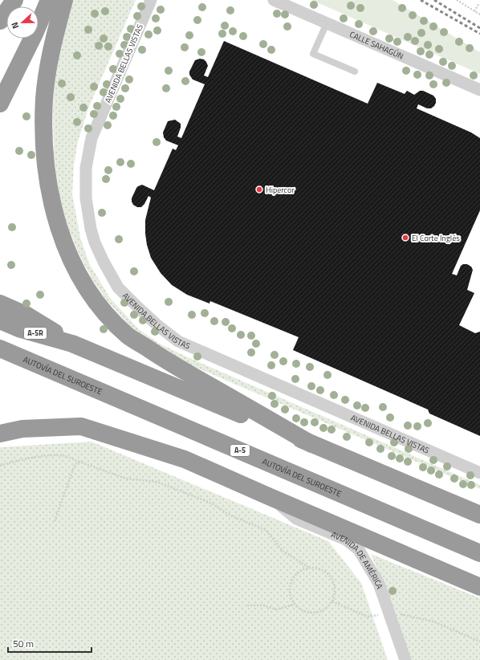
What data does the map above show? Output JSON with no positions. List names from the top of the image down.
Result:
{
  "streets": {
    "highway": ["A-5R", "AUTOVÍA DEL SUROESTE", "A-5"],
    "street": ["CALLE SAHAGÚN", "AVENIDA BELLAS VISTAS", "AVENIDA DE AMÉRICA"]
  },
  "places": ["Hipercor", "El Corte Inglés"],
  "scale_bar": "50 m",
  "north": "left"
}
